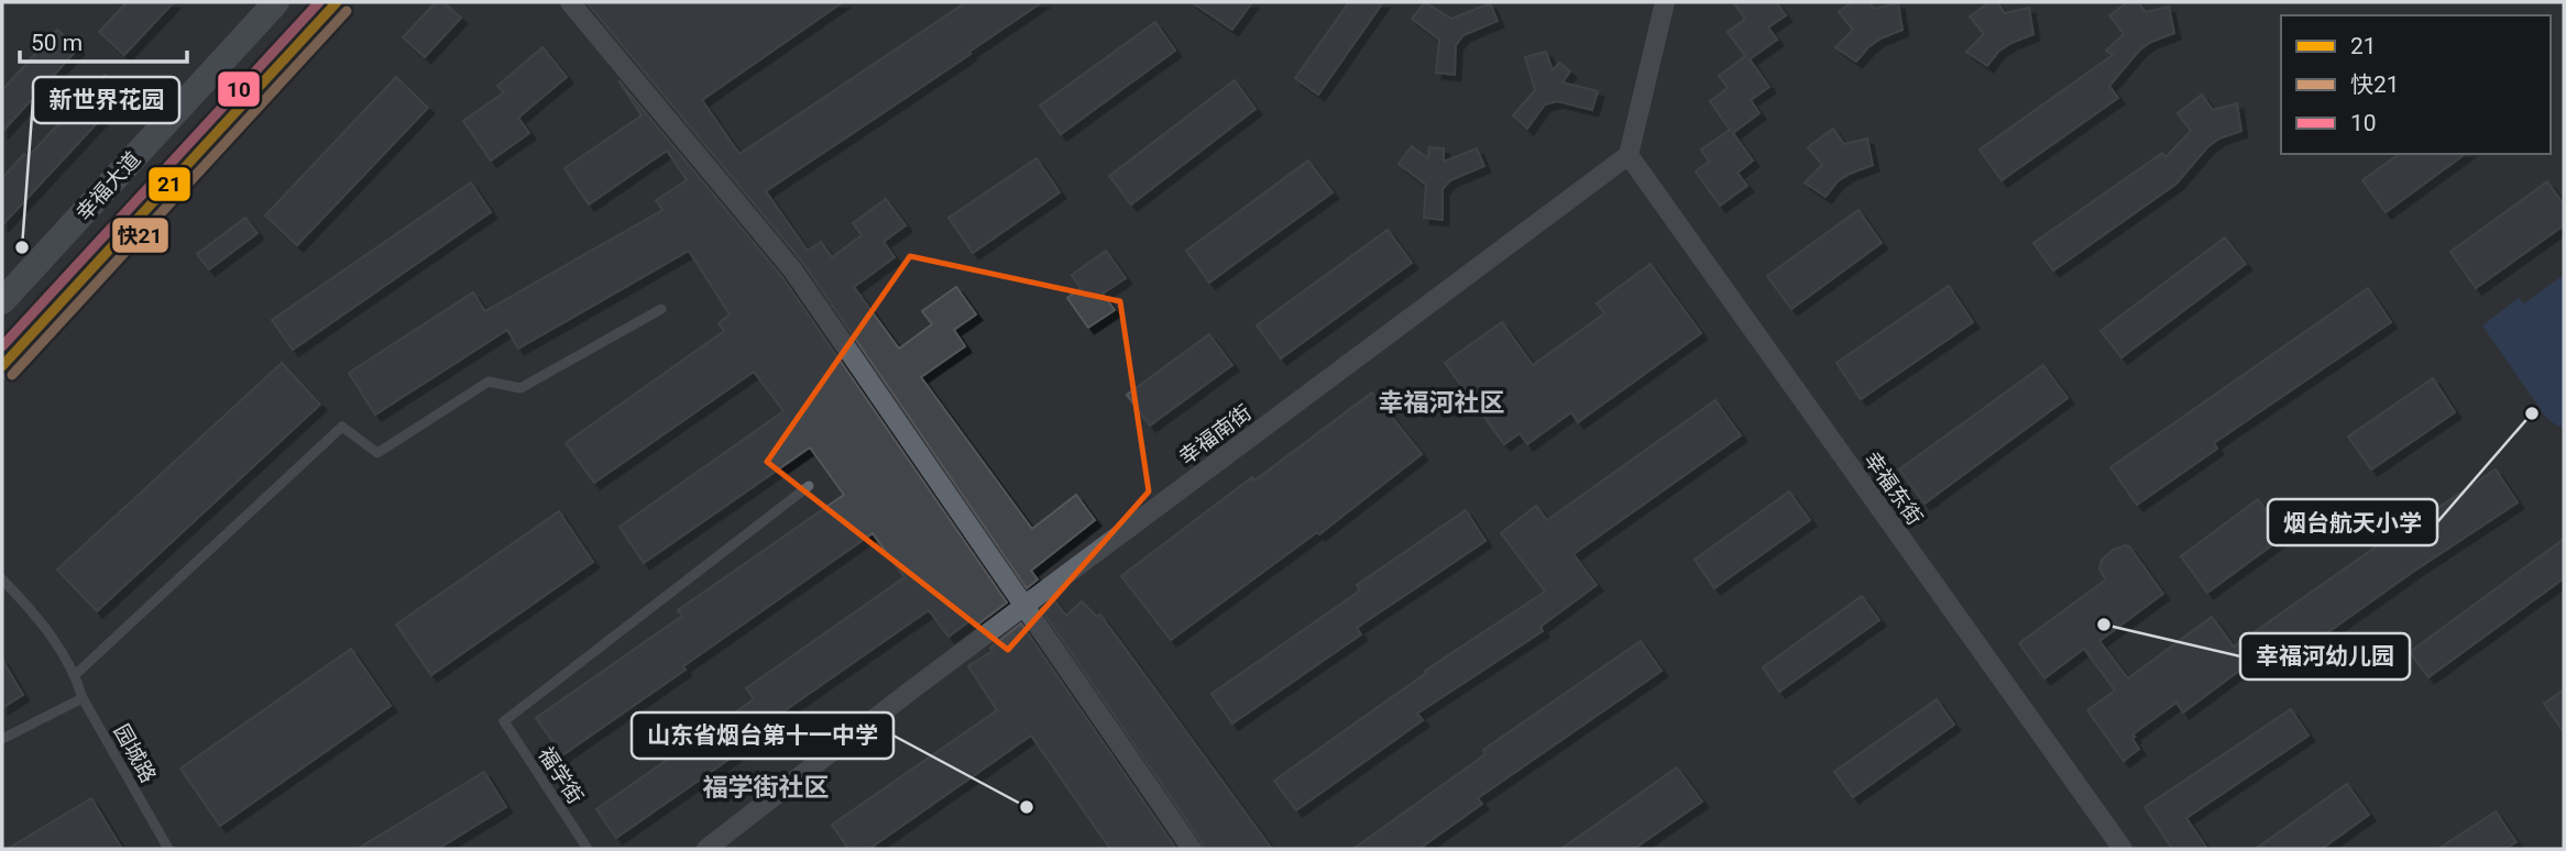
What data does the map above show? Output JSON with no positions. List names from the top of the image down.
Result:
{
  "streets": {
    "main road": ["幸福大道"],
    "street": ["幸福南街", "幸福东街"],
    "lane": ["园城路", "福学街"]
  },
  "crossings": [
    ["幸福南街", "幸福东街"]
  ],
  "districts": ["幸福河社区", "福学街社区"],
  "places": [
    "新世界花园",
    "烟台航天小学",
    "幸福河幼儿园",
    "山东省烟台第十一中学"
  ],
  "lines": ["transit line 21", "transit line 10", "transit line 快21"],
  "legend": ["21", "快21", "10"],
  "scale_bar": "50 m"
}
